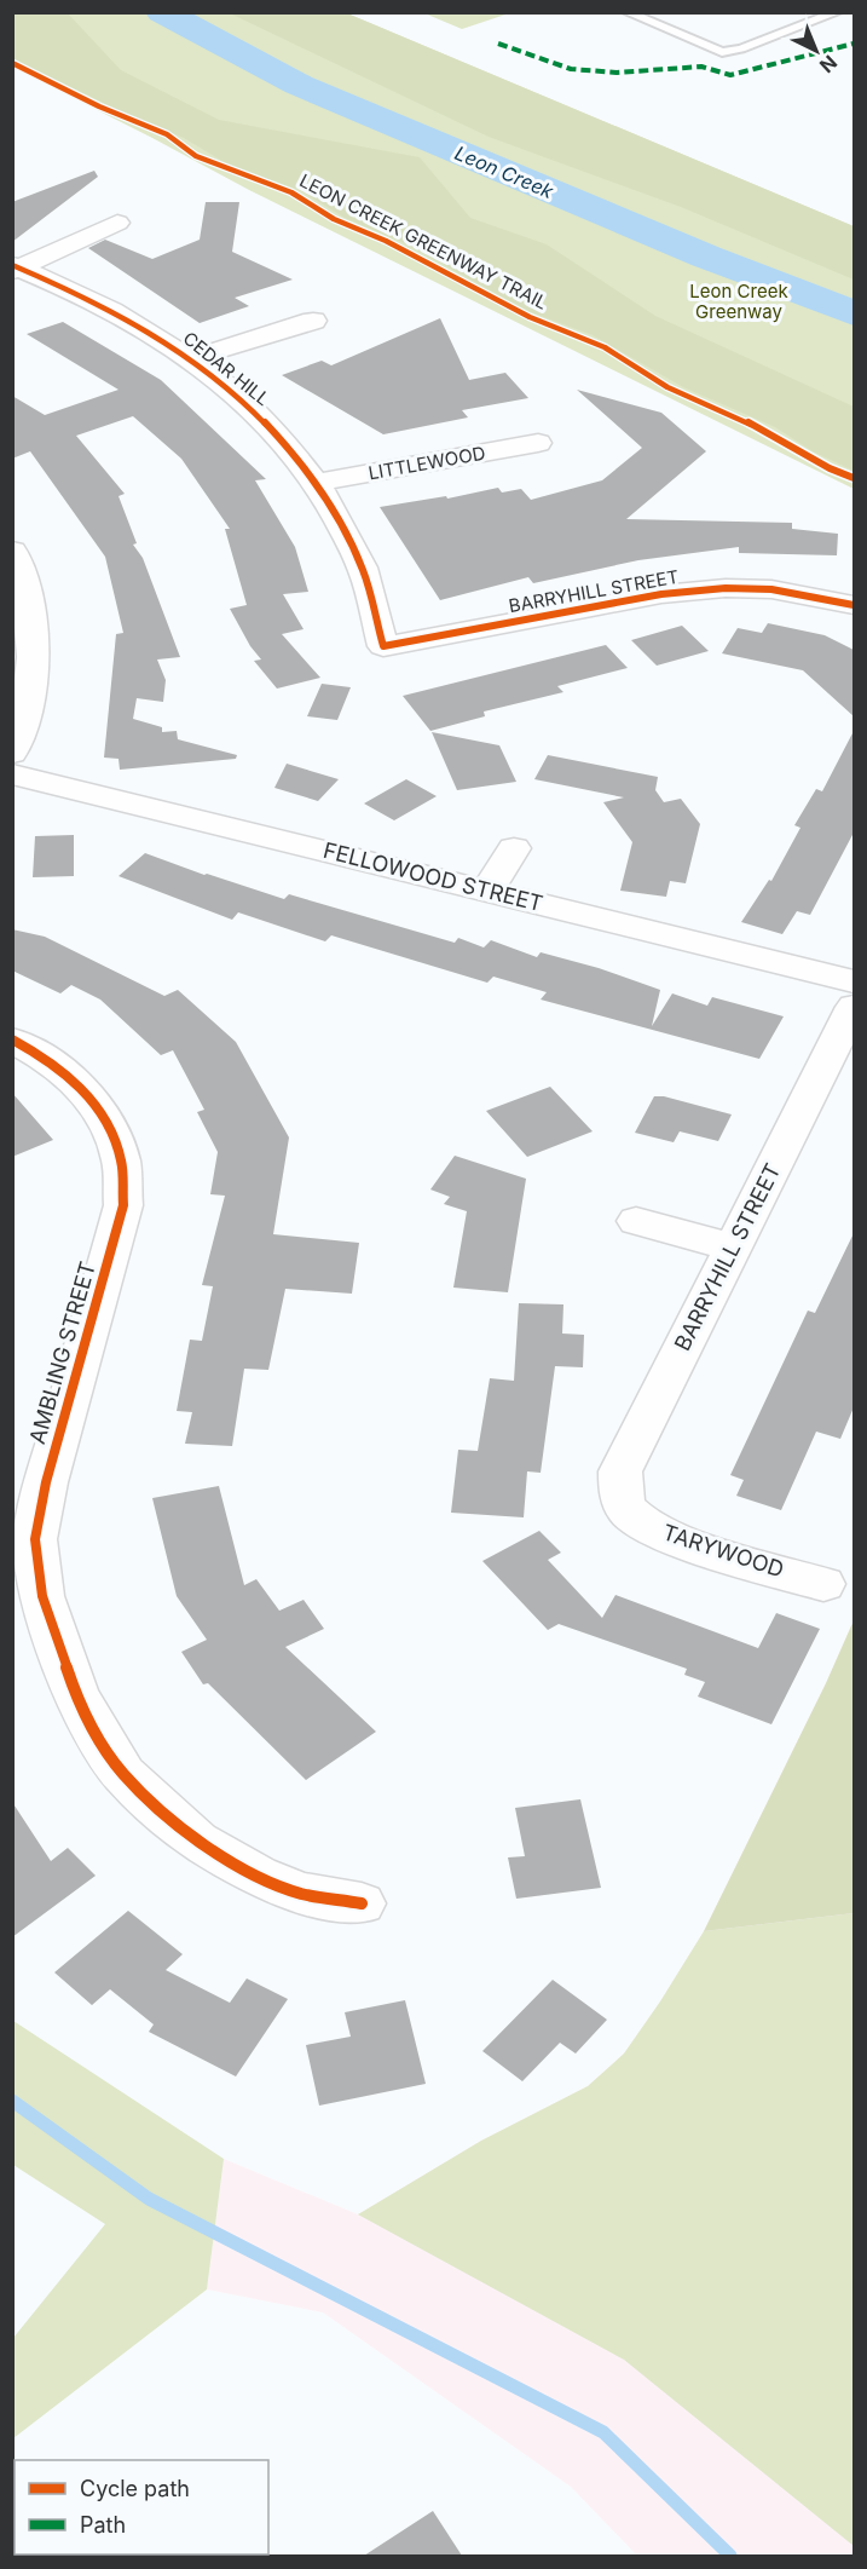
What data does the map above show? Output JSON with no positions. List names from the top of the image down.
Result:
{
  "streets": {
    "street": [
      "CEDAR HILL",
      "LITTLEWOOD",
      "BARRYHILL STREET",
      "FELLOWOOD STREET",
      "AMBLING STREET",
      "TARYWOOD"
    ],
    "cycle path": ["LEON CREEK GREENWAY TRAIL"]
  },
  "crossings": [
    ["CEDAR HILL", "LITTLEWOOD"],
    ["CEDAR HILL", "BARRYHILL STREET"],
    ["BARRYHILL STREET", "TARYWOOD"]
  ],
  "water": ["Leon Creek"],
  "parks": ["Leon Creek Greenway"],
  "legend": ["Cycle path", "Path"],
  "north": "bottom right"
}
